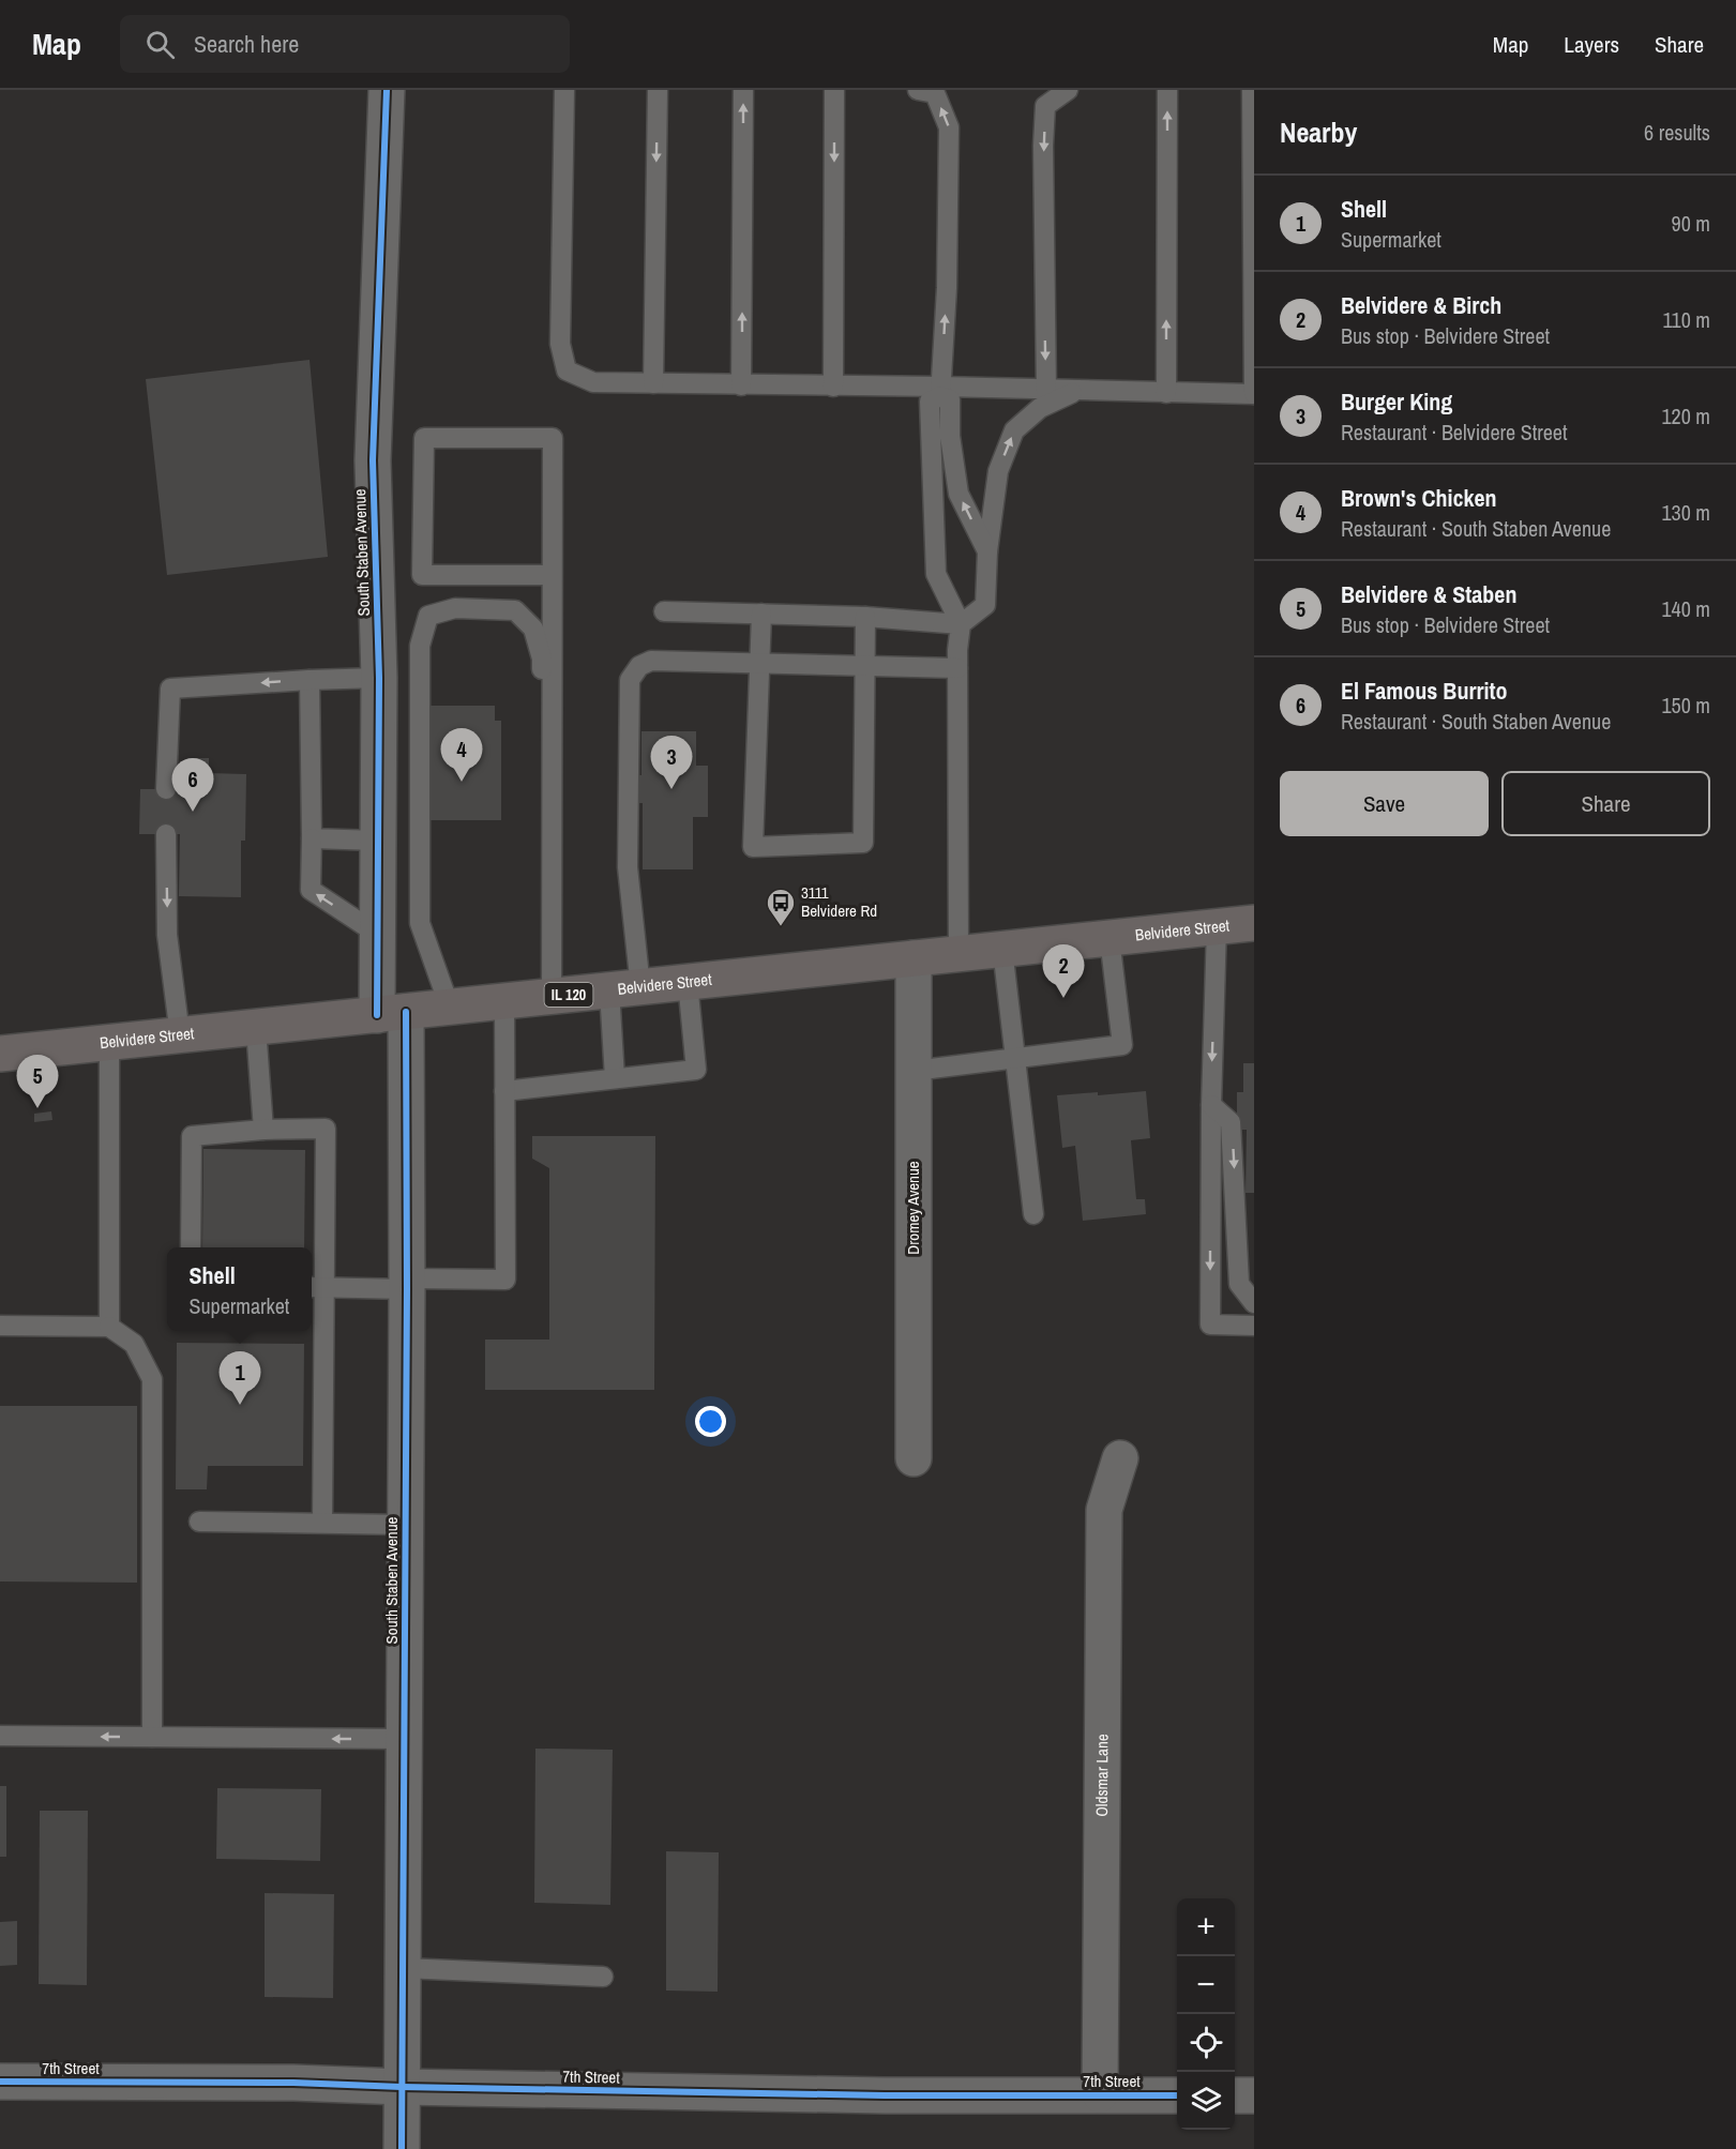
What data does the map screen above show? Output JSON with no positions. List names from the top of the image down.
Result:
{
  "streets": {
    "main road": ["Belvidere Street", "IL 120"],
    "street": [
      "South Staben Avenue",
      "Dromey Avenue",
      "Oldsmar Lane",
      "7th Street"
    ]
  },
  "crossings": [
    ["South Staben Avenue", "Belvidere Street"],
    ["South Staben Avenue", "7th Street"],
    ["Belvidere Street", "Dromey Avenue"],
    ["Oldsmar Lane", "7th Street"]
  ],
  "places": {
    "bus stop": ["3111 Belvidere Rd"]
  },
  "page": {
    "header": "Map",
    "search": "Search here",
    "nav": ["Map", "Layers", "Share"],
    "heading": ["Nearby", "6 results"],
    "list": [
      {
        "mark": "1",
        "name": "Shell",
        "note": "Supermarket",
        "value": "90 m"
      },
      {
        "mark": "2",
        "name": "Belvidere & Birch",
        "note": "Bus stop · Belvidere Street",
        "value": "110 m"
      },
      {
        "mark": "3",
        "name": "Burger King",
        "note": "Restaurant · Belvidere Street",
        "value": "120 m"
      },
      {
        "mark": "4",
        "name": "Brown's Chicken",
        "note": "Restaurant · South Staben Avenue",
        "value": "130 m"
      },
      {
        "mark": "5",
        "name": "Belvidere & Staben",
        "note": "Bus stop · Belvidere Street",
        "value": "140 m"
      },
      {
        "mark": "6",
        "name": "El Famous Burrito",
        "note": "Restaurant · South Staben Avenue",
        "value": "150 m"
      }
    ],
    "pins": [
      "4",
      "3",
      "6",
      "2",
      "5",
      "1"
    ],
    "buttons": ["Save", "Share"],
    "popup": ["Shell", "Supermarket"],
    "map_buttons": ["+", "−"]
  }
}
